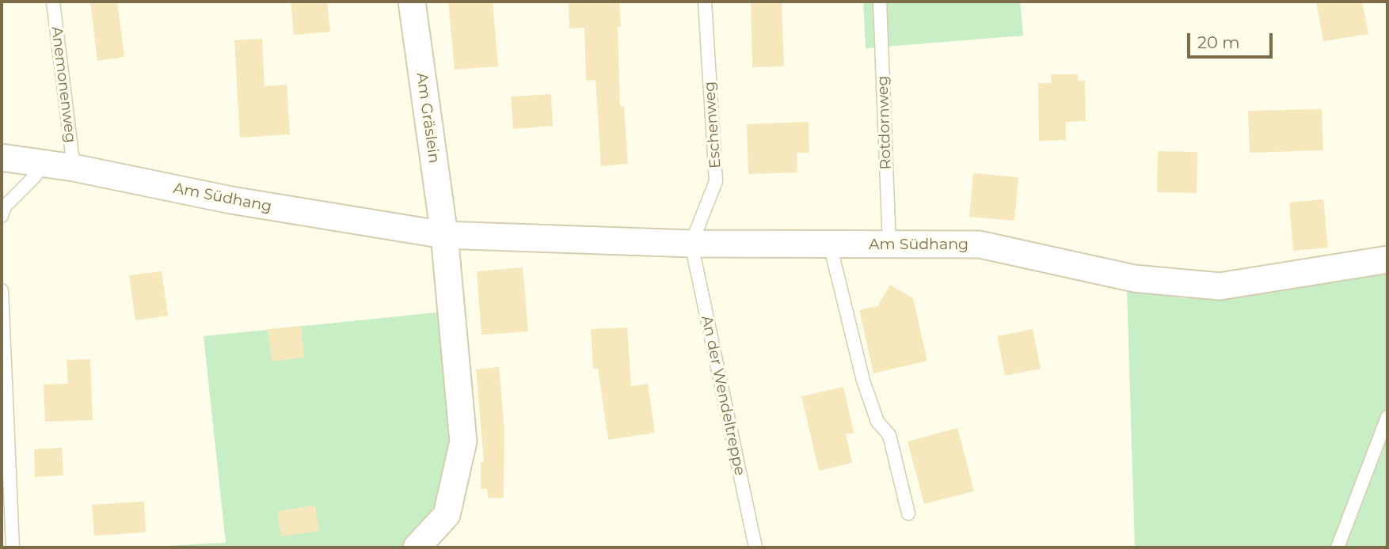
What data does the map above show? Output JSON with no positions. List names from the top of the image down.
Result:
{
  "streets": {
    "street": ["Am Gräslein", "Am Südhang"],
    "lane": [
      "Anemonenweg",
      "Rotdornweg",
      "Eschenweg",
      "An der Wendeltreppe"
    ]
  },
  "crossings": [
    ["Anemonenweg", "Am Südhang"],
    ["Am Gräslein", "Am Südhang"],
    ["Rotdornweg", "Am Südhang"],
    ["Eschenweg", "Am Südhang"],
    ["Eschenweg", "An der Wendeltreppe"],
    ["Am Südhang", "An der Wendeltreppe"]
  ],
  "scale_bar": "20 m"
}
